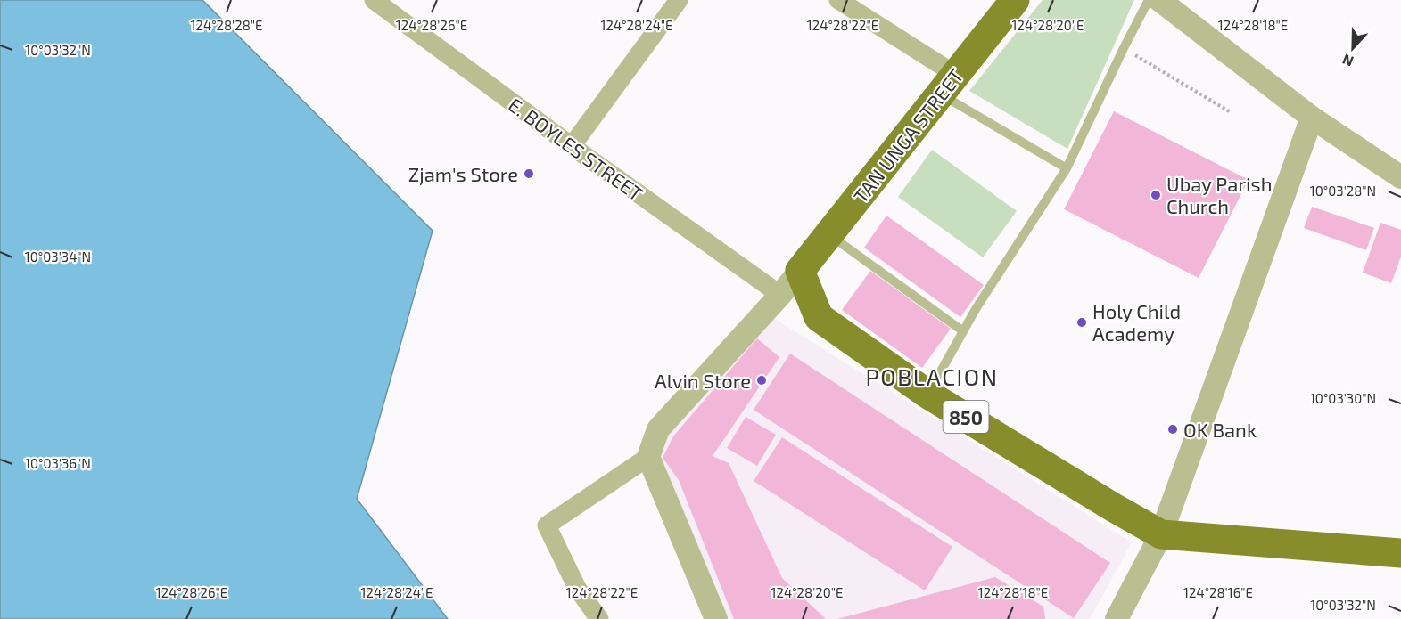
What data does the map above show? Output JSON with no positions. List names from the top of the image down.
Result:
{
  "streets": {
    "main road": ["TAN UNGA STREET", "850"],
    "street": ["E. BOYLES STREET"]
  },
  "crossings": [
    ["TAN UNGA STREET", "850"]
  ],
  "districts": ["POBLACION"],
  "places": [
    "Zjam's Store",
    "Ubay Parish Church",
    "Holy Child Academy",
    "Alvin Store",
    "OK Bank"
  ],
  "north": "bottom",
  "coordinates": [
    "124°28'18\"E",
    "124°28'28\"E",
    "124°28'26\"E",
    "124°28'24\"E",
    "124°28'22\"E",
    "124°28'20\"E",
    "10°03'32\"N",
    "10°03'28\"N",
    "10°03'34\"N",
    "10°03'30\"N",
    "10°03'36\"N",
    "124°28'16\"E"
  ]
}
